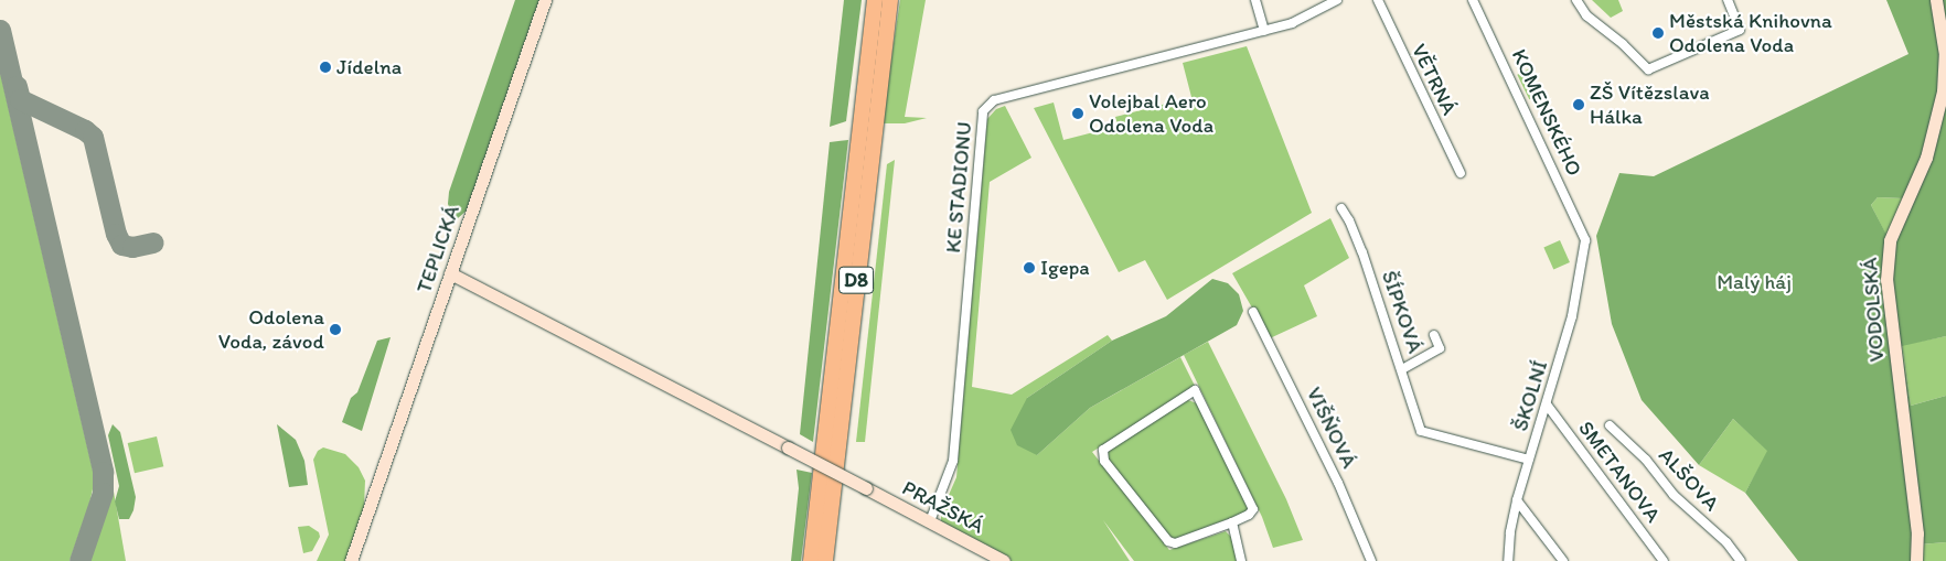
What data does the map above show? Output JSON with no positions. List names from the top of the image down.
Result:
{
  "streets": {
    "highway": ["D8"],
    "street": [
      "VĚTRNÁ",
      "KOMENSKÉHO",
      "KE STADIONU",
      "TEPLICKÁ",
      "VODOLSKÁ",
      "ŠÍPKOVÁ",
      "ŠKOLNÍ",
      "VIŠŇOVÁ",
      "SMETANOVA",
      "ALŠOVA",
      "PRAŽSKÁ"
    ]
  },
  "crossings": [
    ["KOMENSKÉHO", "ŠKOLNÍ"],
    ["KE STADIONU", "PRAŽSKÁ"],
    ["TEPLICKÁ", "PRAŽSKÁ"],
    ["ŠÍPKOVÁ", "ŠKOLNÍ"],
    ["ŠKOLNÍ", "SMETANOVA"]
  ],
  "parks": ["Malý háj"],
  "places": [
    "Městská Knihovna Odolena Voda",
    "Jídelna",
    "ZŠ Vítězslava Hálka",
    "Volejbal Aero Odolena Voda",
    "Igepa",
    "Odolena Voda, závod"
  ]
}
